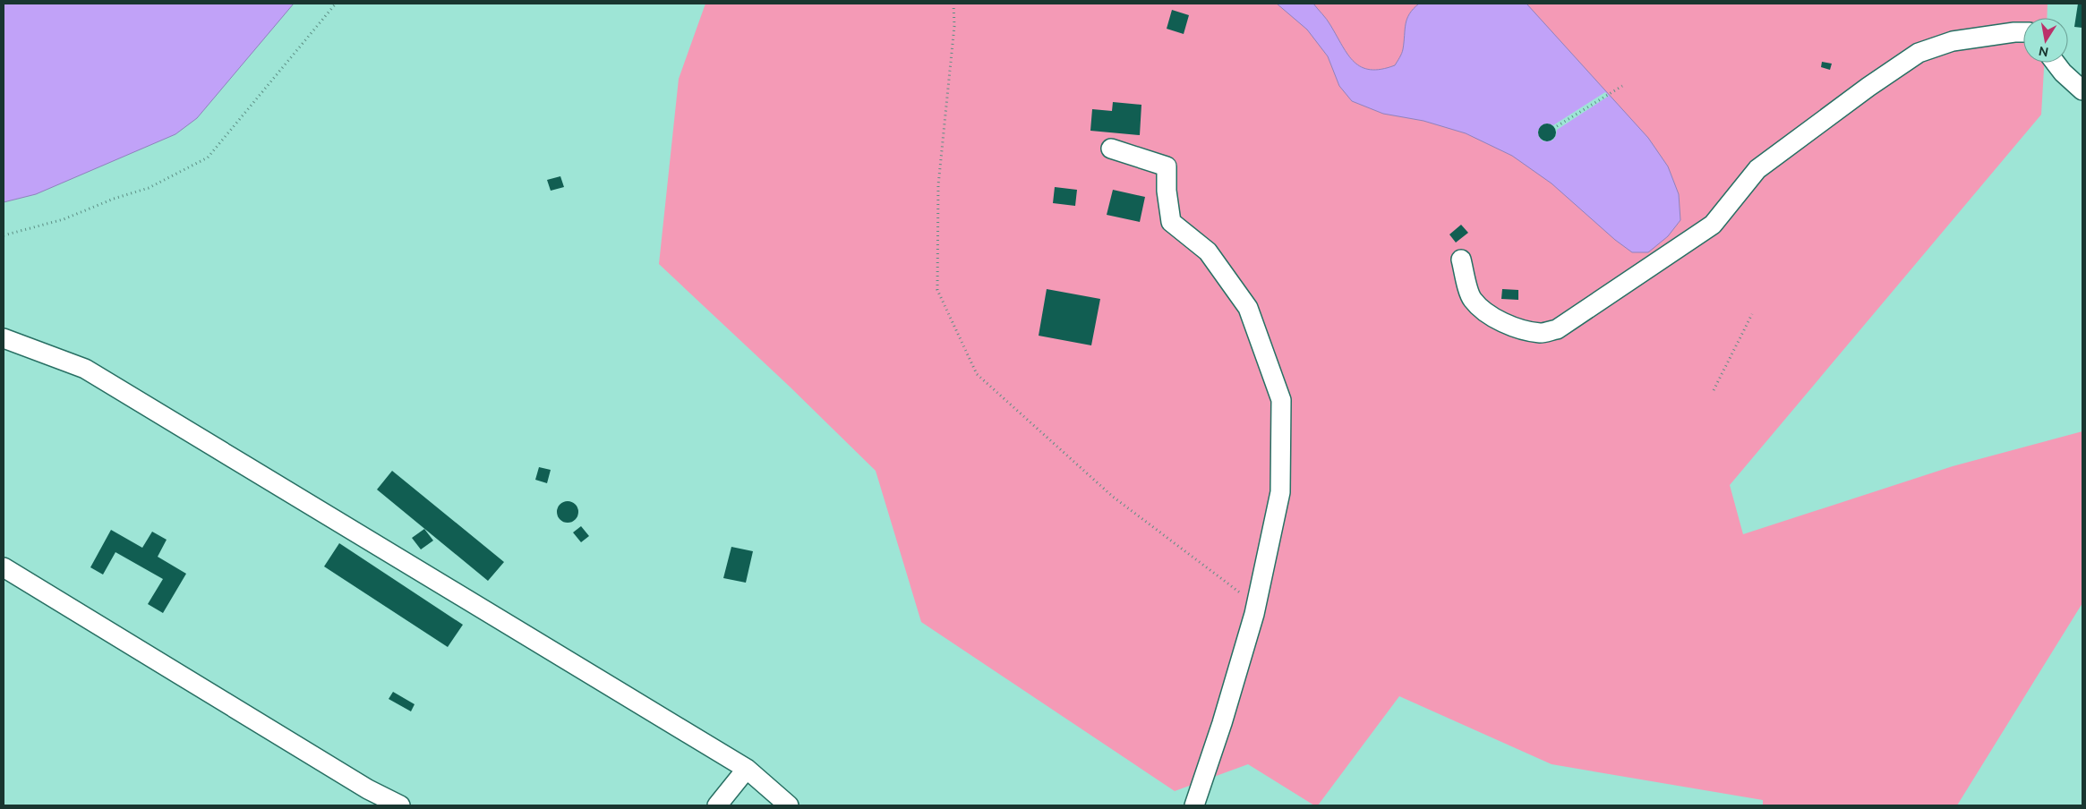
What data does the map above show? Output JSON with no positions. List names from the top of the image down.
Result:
{
  "north": "bottom"
}
